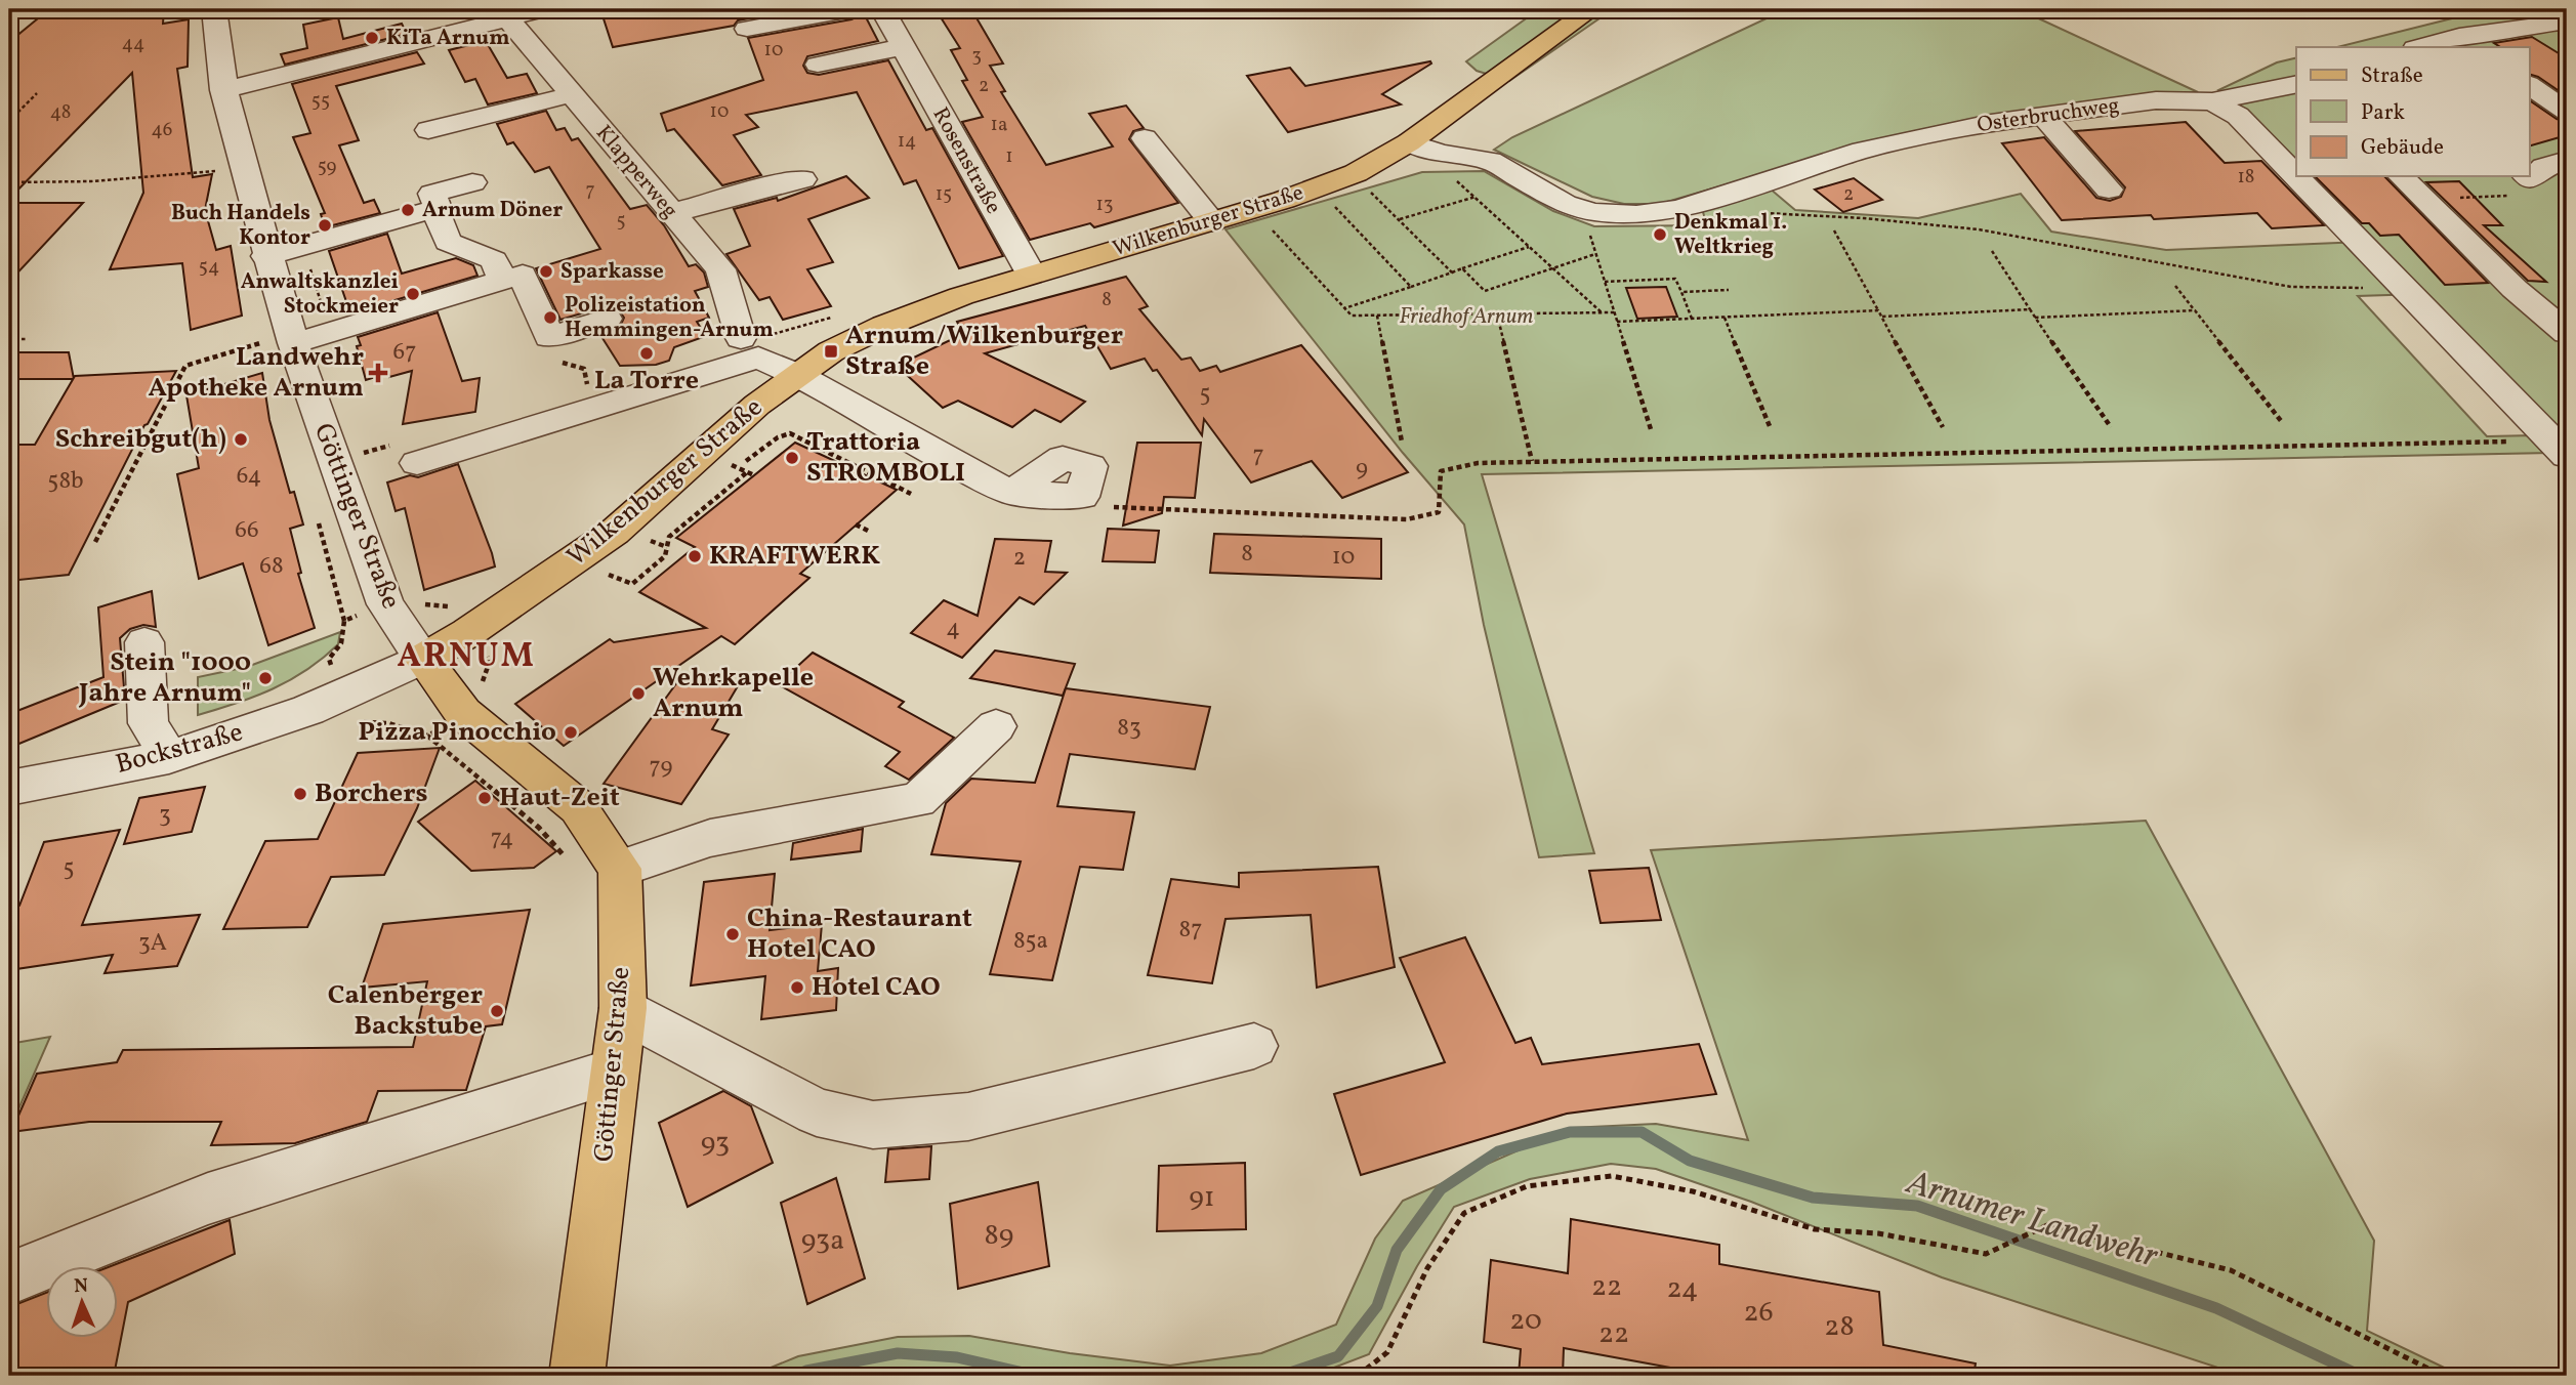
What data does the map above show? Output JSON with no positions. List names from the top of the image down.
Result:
{
  "streets": {
    "main road": ["Wilkenburger Straße", "Göttinger Straße"],
    "street": [
      "Osterbruchweg",
      "Rosenstraße",
      "Klapperweg",
      "Bockstraße"
    ]
  },
  "crossings": [
    ["Osterbruchweg", "Wilkenburger Straße"],
    ["Rosenstraße", "Wilkenburger Straße"],
    ["Wilkenburger Straße", "Göttinger Straße"],
    ["Wilkenburger Straße", "Bockstraße"],
    ["Göttinger Straße", "Bockstraße"]
  ],
  "districts": ["ARNUM"],
  "water": ["Arnumer Landwehr"],
  "parks": ["Friedhof Arnum"],
  "places": {
    "other": [
      "KiTa Arnum",
      "Arnum Döner",
      "Buch Handels Kontor",
      "Denkmal 1. Weltkrieg",
      "Sparkasse",
      "Anwaltskanzlei Stockmeier",
      "Polizeistation Hemmingen-Arnum",
      "La Torre",
      "Schreibgut(h)",
      "Trattoria STROMBOLI",
      "KRAFTWERK",
      "Stein \"1000 Jahre Arnum\"",
      "Wehrkapelle Arnum",
      "Pizza Pinocchio",
      "Borchers",
      "Haut-Zeit",
      "China-Restaurant Hotel CAO",
      "Hotel CAO",
      "Calenberger Backstube"
    ],
    "transit": ["Arnum/Wilkenburger Straße"],
    "health": ["Landwehr Apotheke Arnum"]
  },
  "house_numbers": [
    "44",
    "10",
    "3",
    "2",
    "55",
    "10",
    "48",
    "1a",
    "46",
    "14",
    "1",
    "59",
    "18",
    "7",
    "15",
    "2",
    "13",
    "5",
    "54",
    "8",
    "67",
    "5",
    "7",
    "9",
    "64",
    "58b",
    "66",
    "8",
    "10",
    "2",
    "68",
    "4",
    "83",
    "79",
    "3",
    "74",
    "5",
    "87",
    "85a",
    "3A",
    "93",
    "91",
    "89",
    "93a",
    "22",
    "24",
    "26",
    "20",
    "28",
    "22"
  ],
  "legend": ["Straße", "Park", "Gebäude"],
  "north": "top"
}
